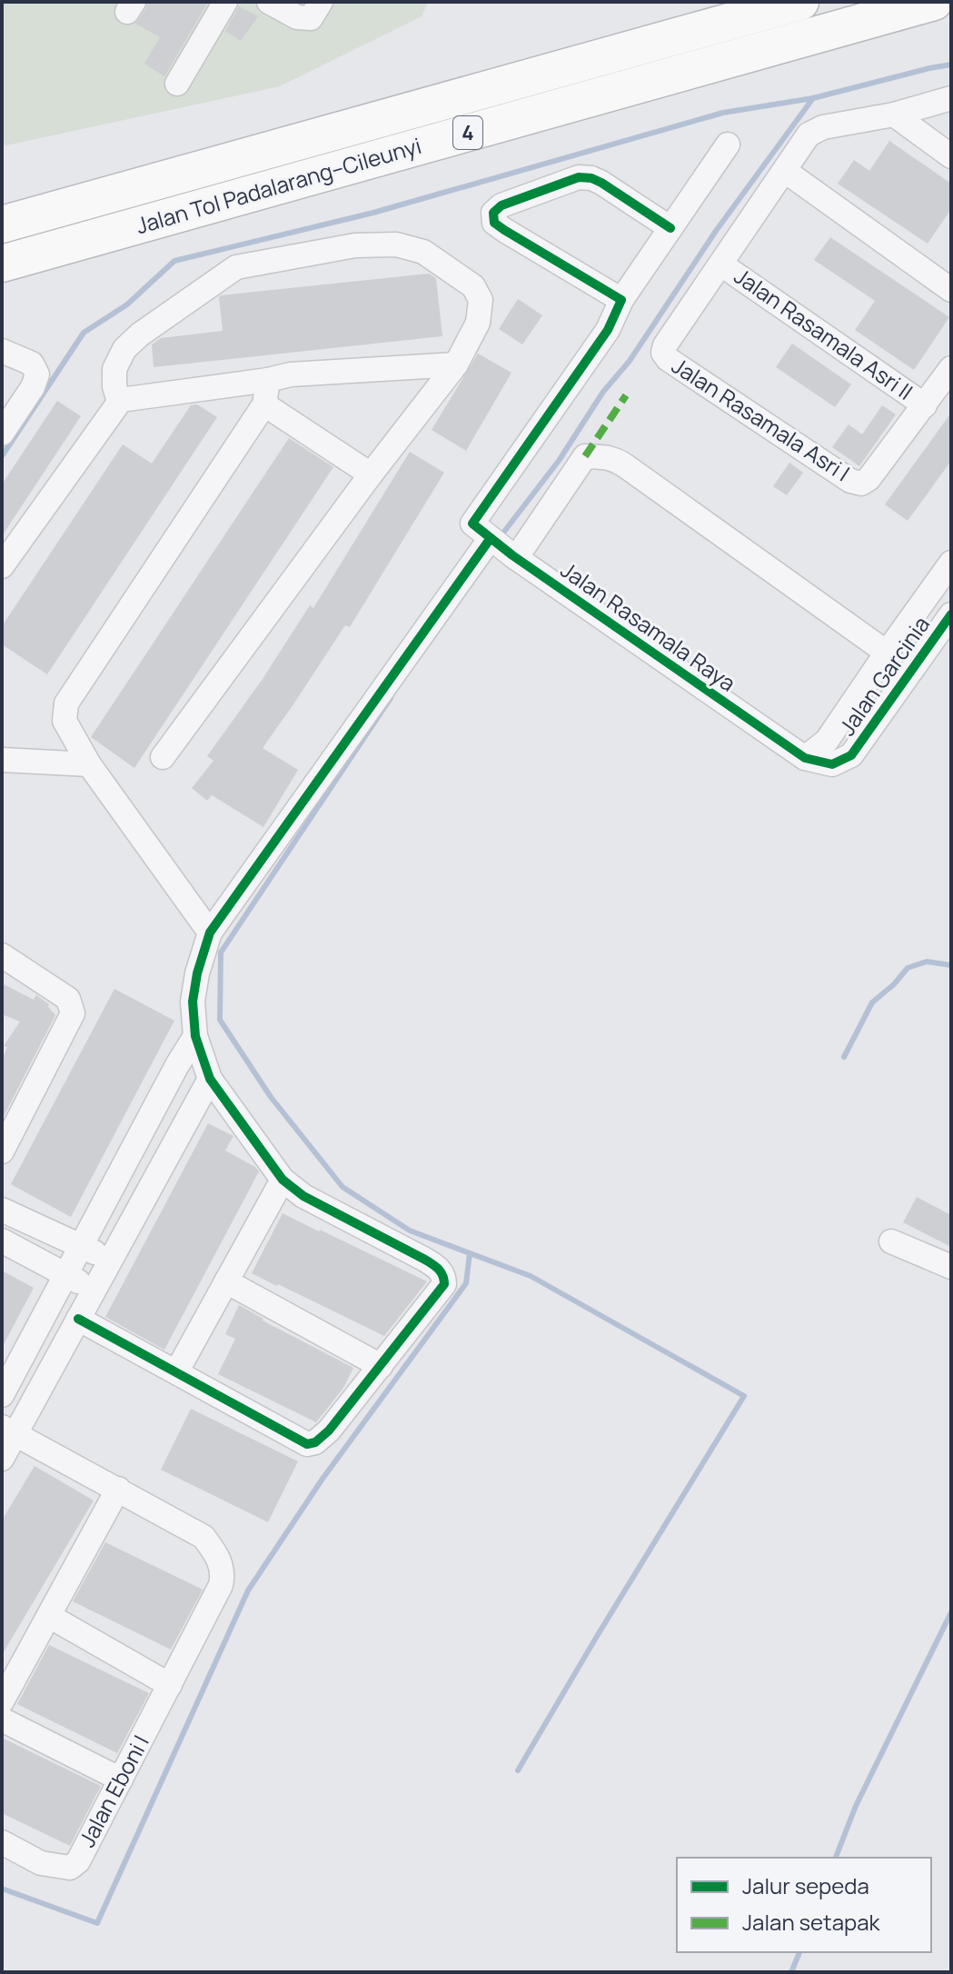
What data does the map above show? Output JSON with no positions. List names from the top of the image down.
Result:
{
  "streets": {
    "highway": ["4", "Jalan Tol Padalarang–Cileunyi"],
    "street": [
      "Jalan Rasamala Asri II",
      "Jalan Rasamala Asri I",
      "Jalan Rasamala Raya",
      "Jalan Garcinia",
      "Jalan Eboni I"
    ]
  },
  "crossings": [
    ["Jalan Rasamala Asri II", "Jalan Rasamala Asri I"],
    ["Jalan Rasamala Raya", "Jalan Garcinia"]
  ],
  "legend": ["Jalur sepeda", "Jalan setapak"]
}
